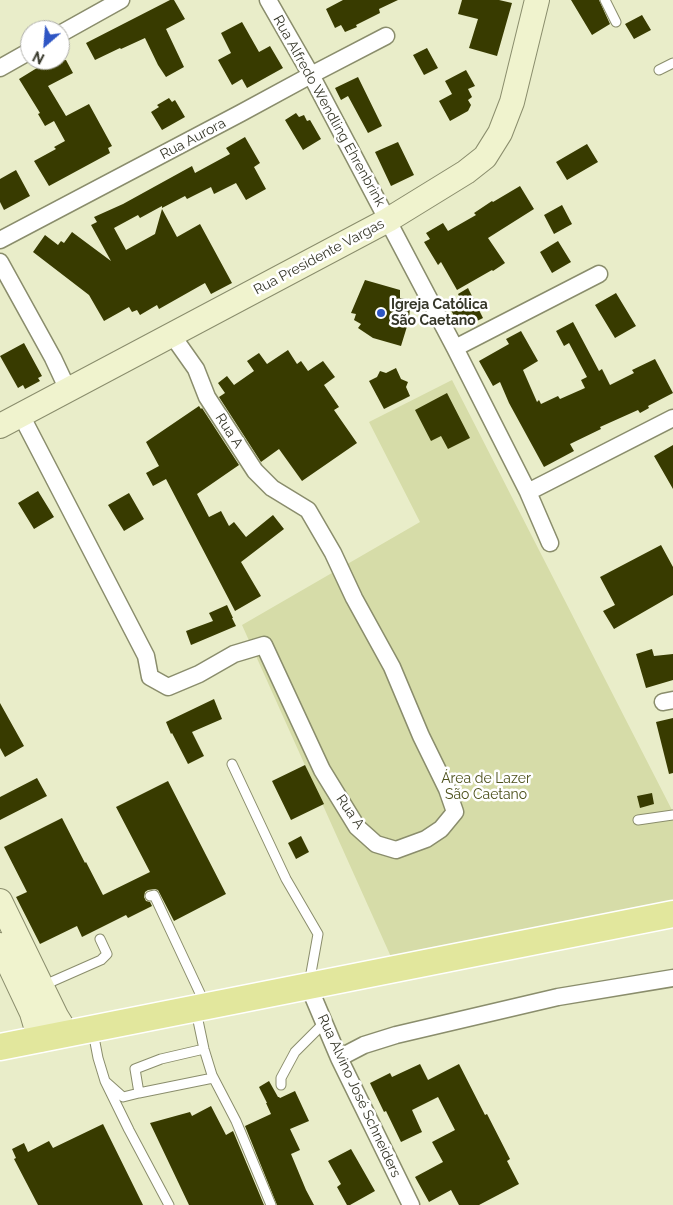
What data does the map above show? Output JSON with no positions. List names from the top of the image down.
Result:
{
  "streets": {
    "main road": ["Rua Presidente Vargas"],
    "street": [
      "Rua Alfredo Wendling Ehrenbrink",
      "Rua Aurora",
      "Rua A",
      "Rua Alvino José Schneiders"
    ]
  },
  "crossings": [
    ["Rua Alfredo Wendling Ehrenbrink", "Rua Aurora"],
    ["Rua Alfredo Wendling Ehrenbrink", "Rua Presidente Vargas"],
    ["Rua Presidente Vargas", "Rua A"]
  ],
  "parks": ["Área de Lazer São Caetano"],
  "places": ["Igreja Católica São Caetano"],
  "north": "bottom left"
}
